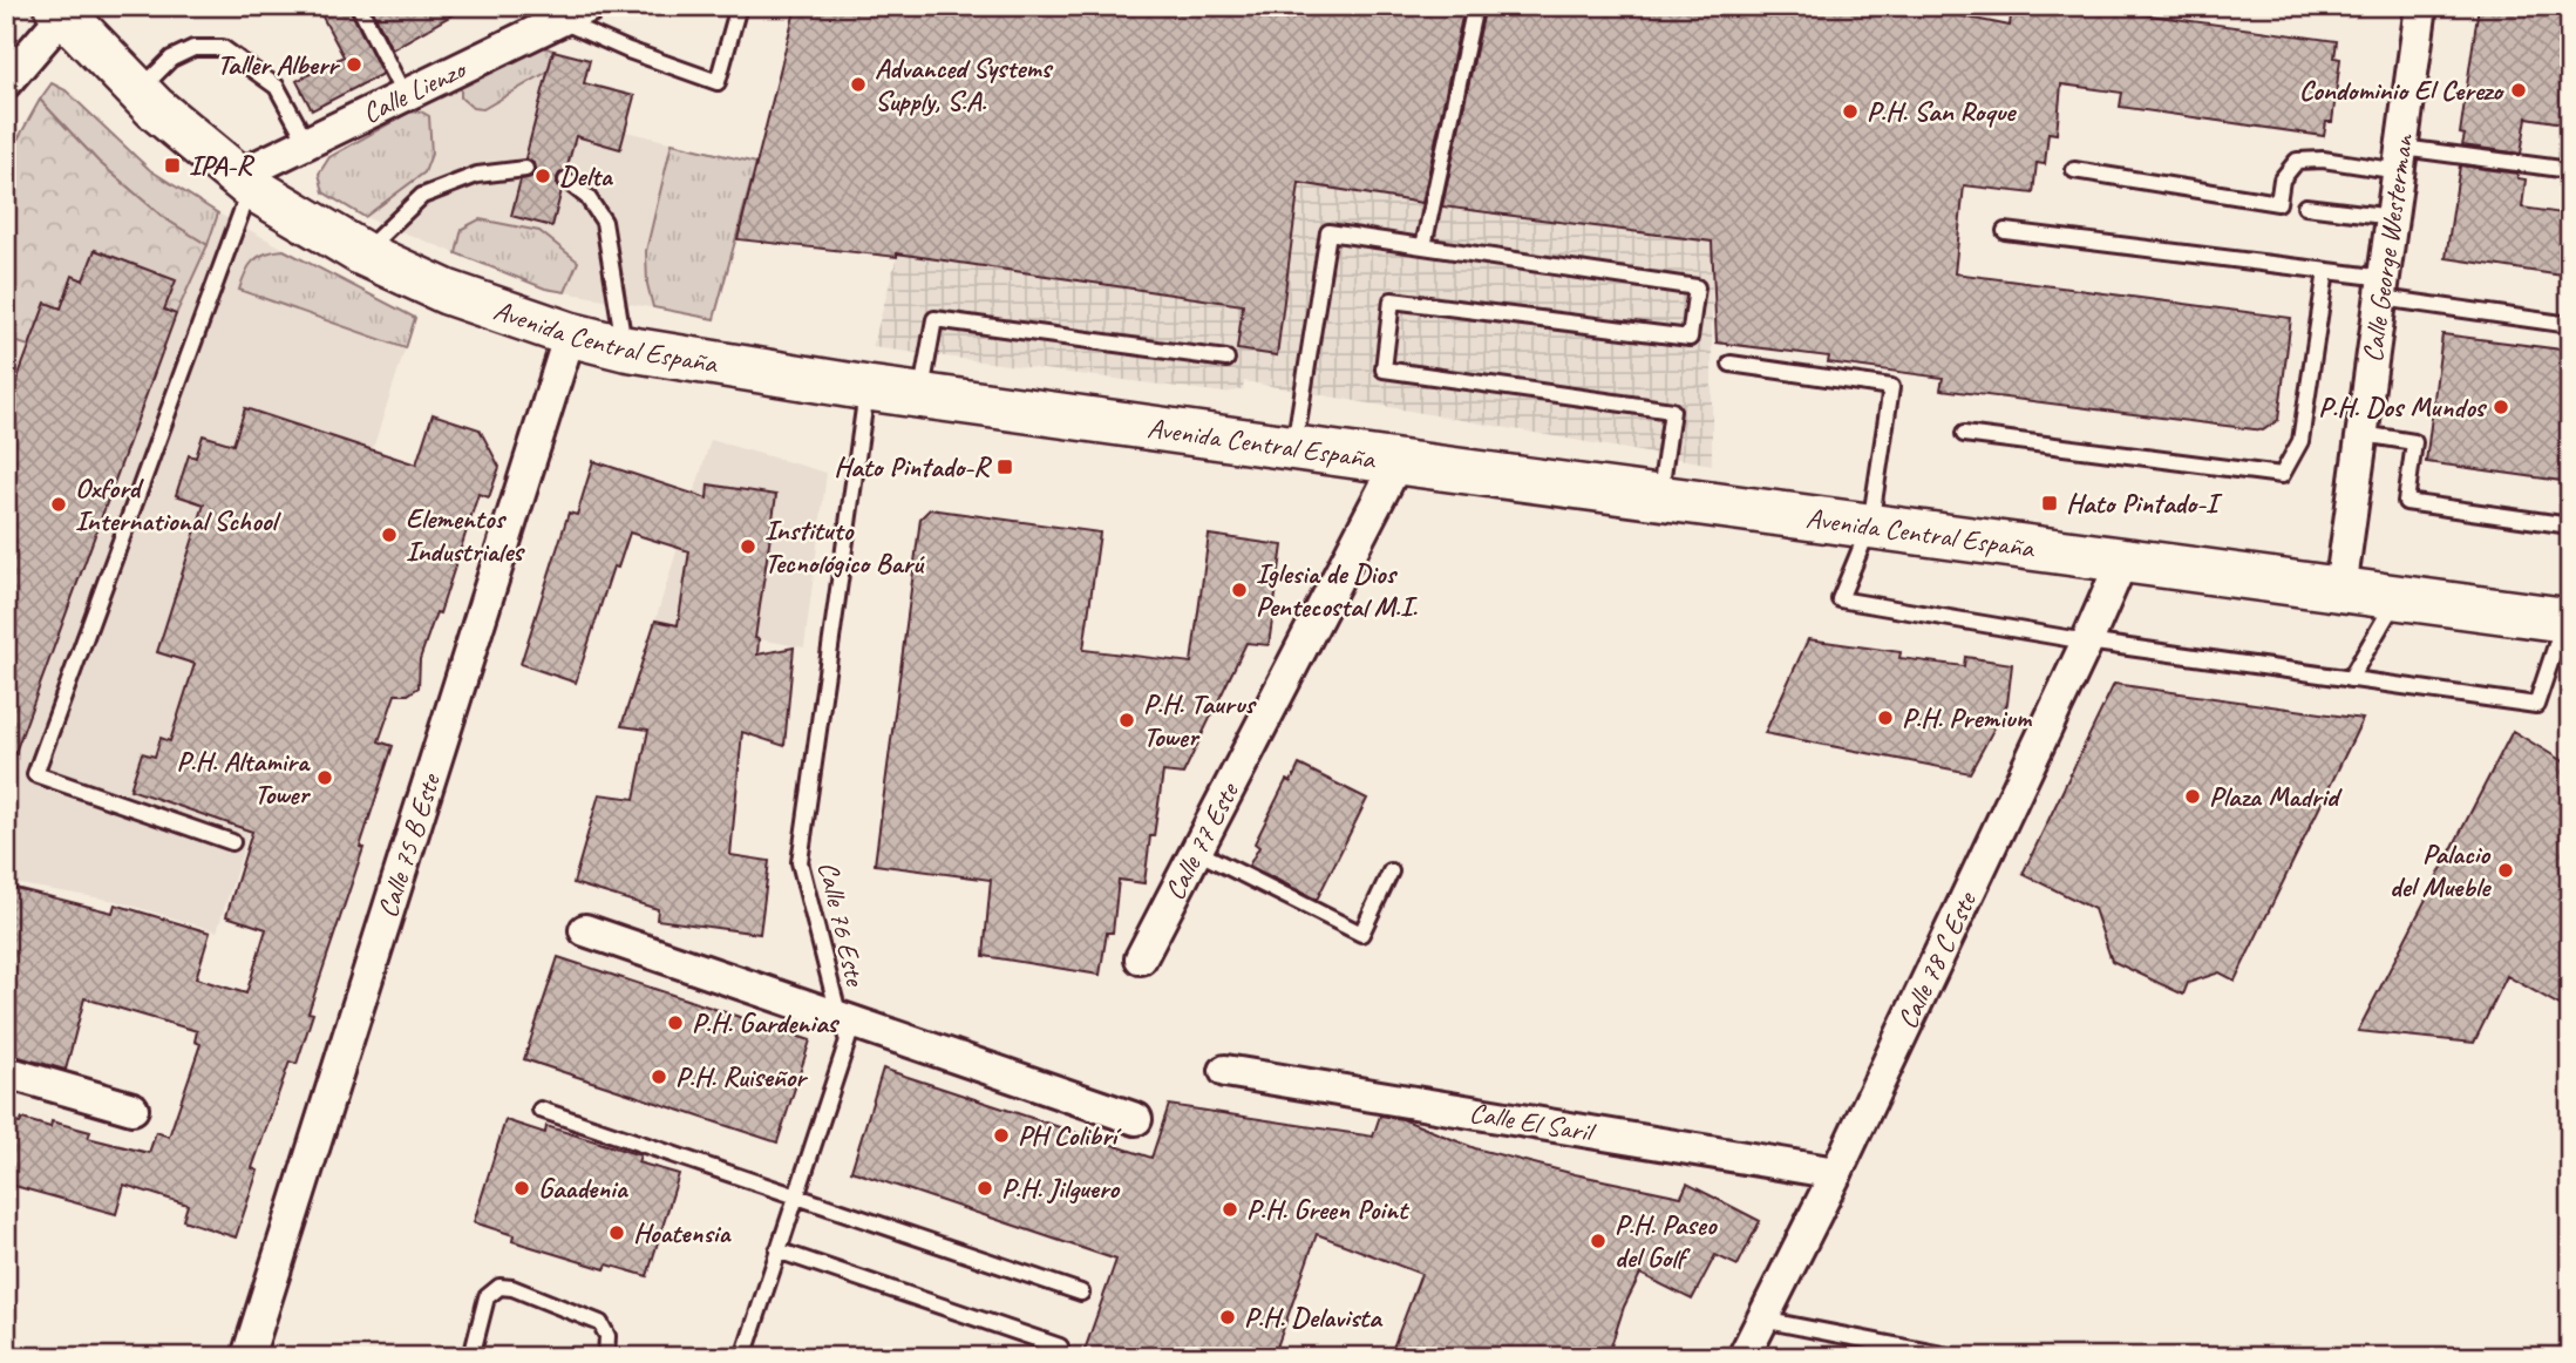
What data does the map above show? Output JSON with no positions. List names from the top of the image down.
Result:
{
  "streets": {
    "main road": ["Avenida Central España"],
    "street": [
      "Calle Lienzo",
      "Calle George Westerman",
      "Calle 77 Este",
      "Calle 75 B Este",
      "Calle 78 C Este",
      "Calle El Saril"
    ],
    "lane": ["Calle 76 Este"]
  },
  "crossings": [
    ["Calle Lienzo", "Avenida Central España"],
    ["Calle George Westerman", "Avenida Central España"],
    ["Avenida Central España", "Calle 77 Este"],
    ["Avenida Central España", "Calle 75 B Este"],
    ["Avenida Central España", "Calle 76 Este"],
    ["Avenida Central España", "Calle 78 C Este"],
    ["Calle 78 C Este", "Calle El Saril"]
  ],
  "places": {
    "other": [
      "Taller Alberr",
      "Advanced Systems Supply, S.A.",
      "Condominio El Cerezo",
      "P.H. San Roque",
      "Delta",
      "P.H. Dos Mundos",
      "Oxford International School",
      "Elementos Industriales",
      "Instituto Tecnológico Barú",
      "Iglesia de Dios Pentecostal M.I.",
      "P.H. Premium",
      "P.H. Taurus Tower",
      "P.H. Altamira Tower",
      "Plaza Madrid",
      "Palacio del Mueble",
      "P.H. Gardenias",
      "P.H. Ruiseñor",
      "PH Colibrí",
      "Gaadenia",
      "P.H. Jilguero",
      "P.H. Green Point",
      "Hoatensia",
      "P.H. Paseo del Golf",
      "P.H. Delavista"
    ],
    "transit": ["IPA-R", "Hato Pintado-R", "Hato Pintado-I"]
  }
}
